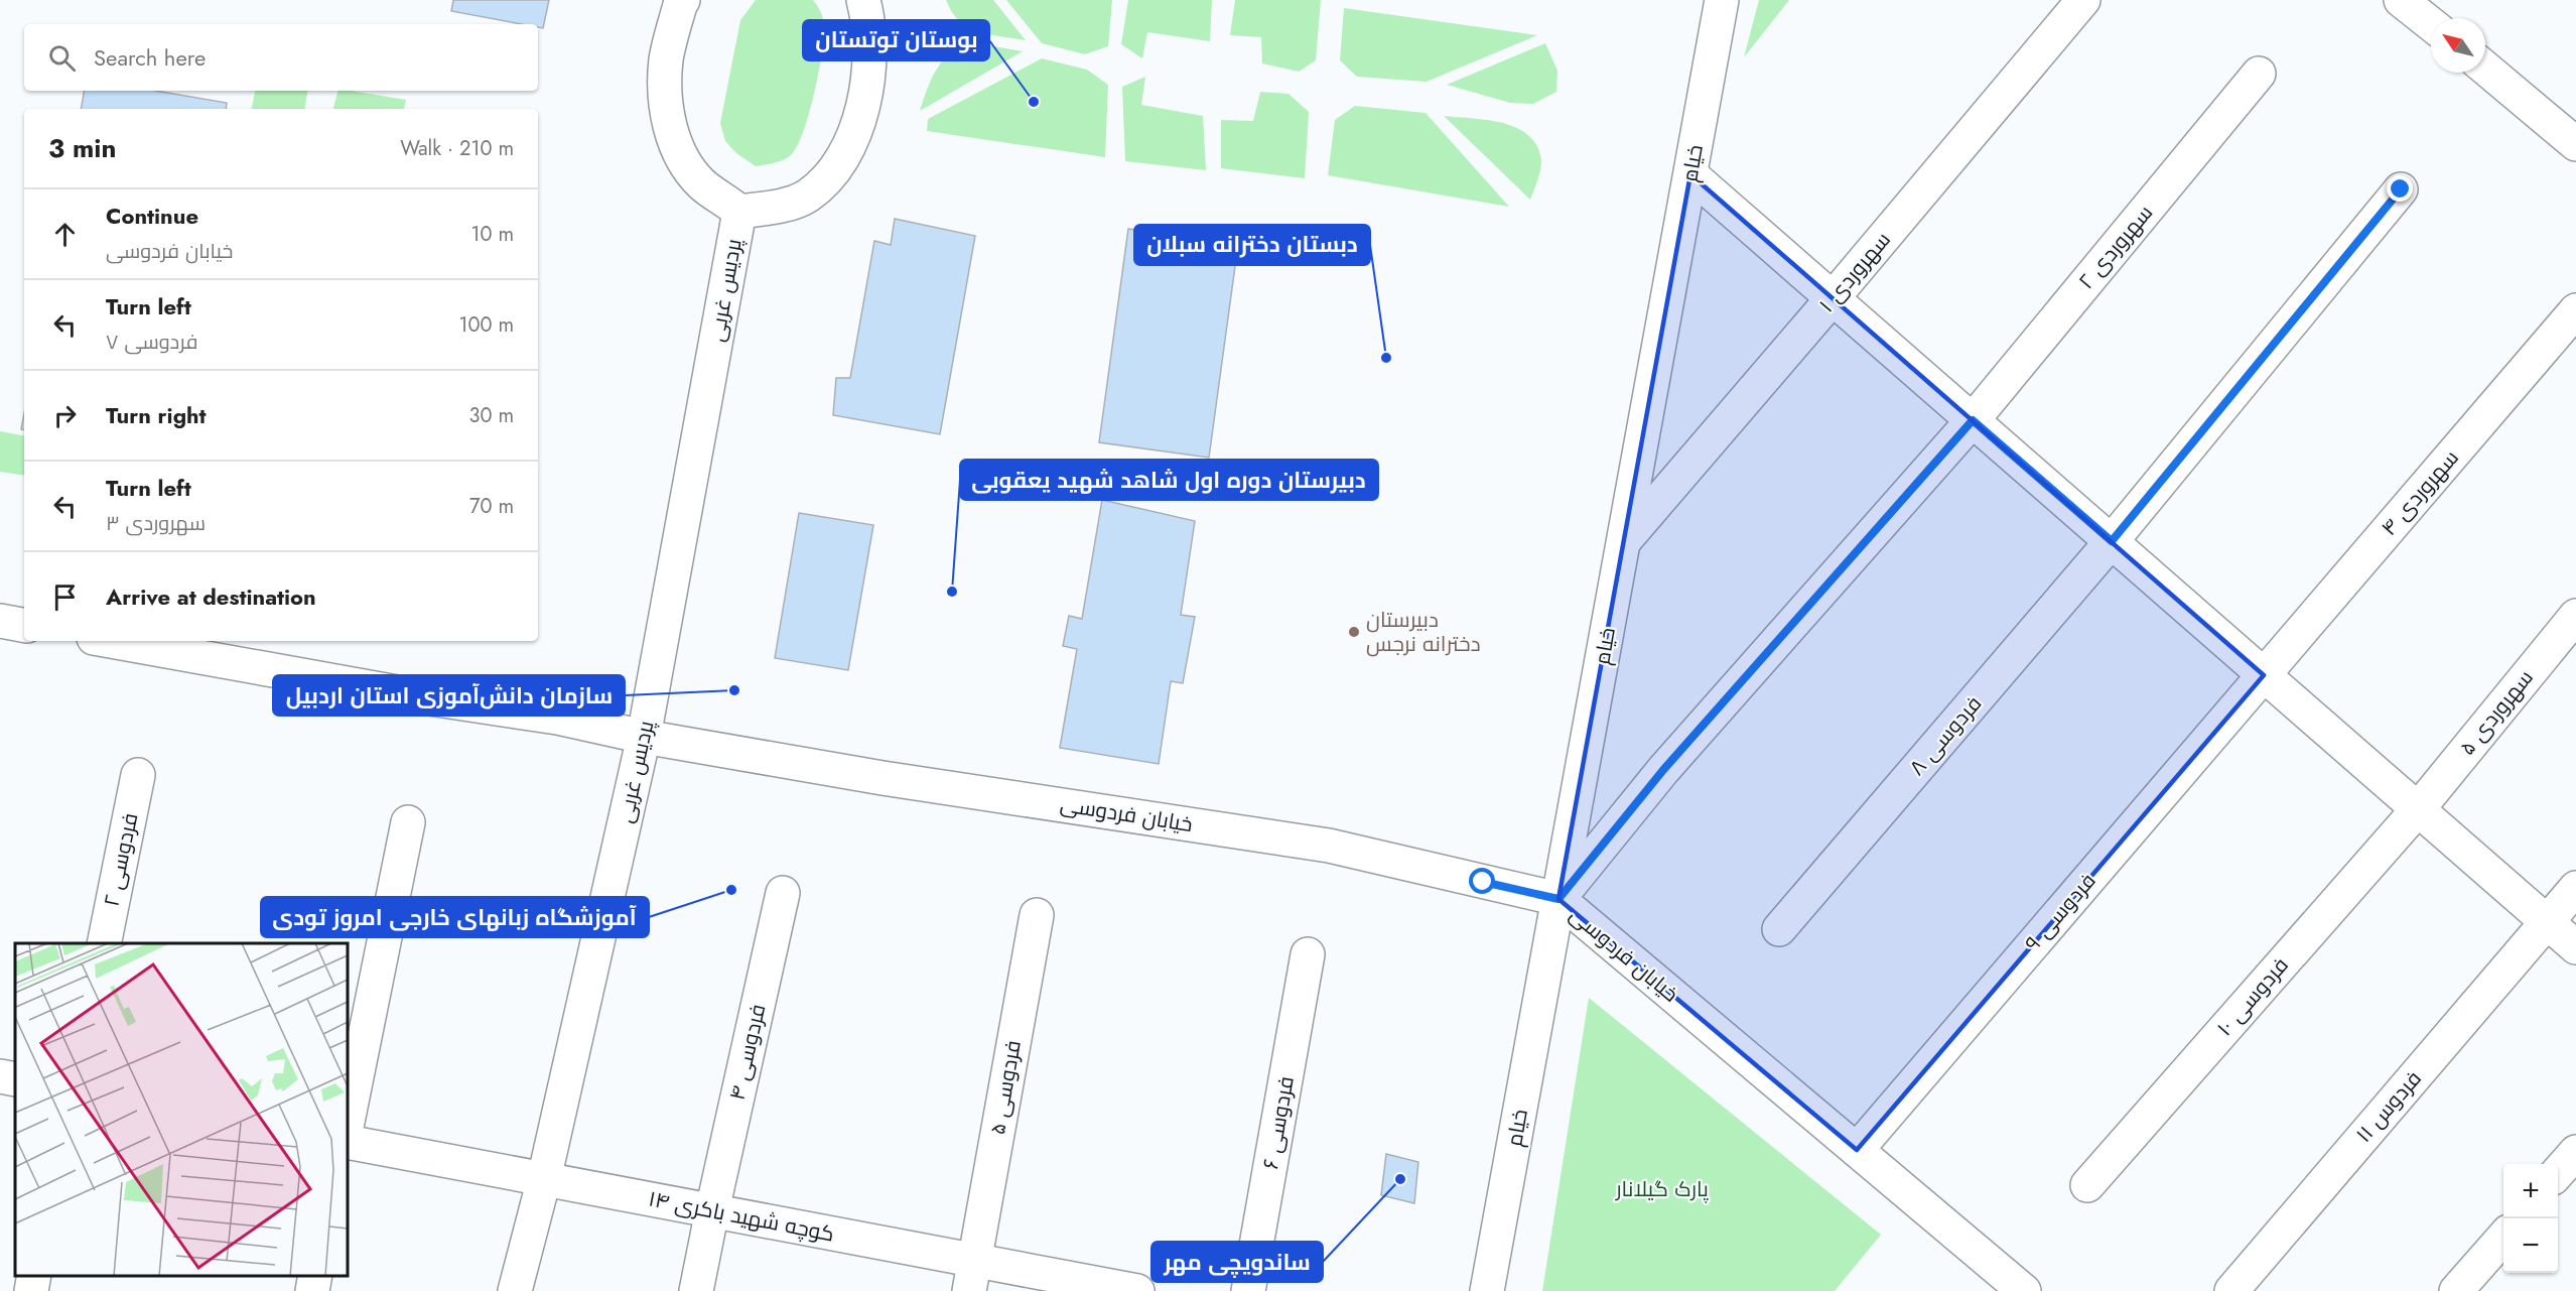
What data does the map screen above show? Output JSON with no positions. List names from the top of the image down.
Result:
{
  "streets": {
    "street": [
      "خیام",
      "سهروردی ۲",
      "سهروردی ۱",
      "پردیس غربی",
      "سهروردی ۴",
      "سهروردی ۵",
      "فردوسی ۸",
      "خیابان فردوسی",
      "فردوسی ۲",
      "فردوسی ۹",
      "فردوسی ۱۰",
      "فردوسی ۴",
      "فردوسی ۵",
      "فردوس ۱۱",
      "فردوسی ۶",
      "کوچه شهید باکری ۱۴"
    ]
  },
  "crossings": [
    ["خیام", "سهروردی ۲"],
    ["خیام", "سهروردی ۱"],
    ["خیام", "خیابان فردوسی"],
    ["سهروردی ۲", "خیابان فردوسی"],
    ["پردیس غربی", "خیابان فردوسی"],
    ["پردیس غربی", "کوچه شهید باکری ۱۴"],
    ["سهروردی ۴", "فردوسی ۹"],
    ["سهروردی ۵", "فردوسی ۱۰"],
    ["خیابان فردوسی", "فردوسی ۹"],
    ["فردوسی ۴", "کوچه شهید باکری ۱۴"],
    ["فردوسی ۵", "کوچه شهید باکری ۱۴"]
  ],
  "parks": ["پارک گیلانار"],
  "places": [
    "بوستان توتستان",
    "دبستان دخترانه سبلان",
    "دبیرستان دوره اول شاهد شهید یعقوبی",
    "دبیرستان دخترانه نرجس",
    "سازمان دانش‌آموزی استان اردبیل",
    "آموزشگاه زبانهای خارجی امروز تودی",
    "ساندویچی مهر"
  ],
  "north": "top left",
  "page": {
    "search": "Search here",
    "heading": ["3 min", "Walk · 210 m"],
    "list": [
      ["Continue", "خیابان فردوسی", "10 m"],
      ["Turn left", "فردوسی ۷", "100 m"],
      ["Turn right", "30 m"],
      ["Turn left", "سهروردی ۳", "70 m"],
      "Arrive at destination"
    ],
    "map_buttons": ["+", "−"]
  }
}
